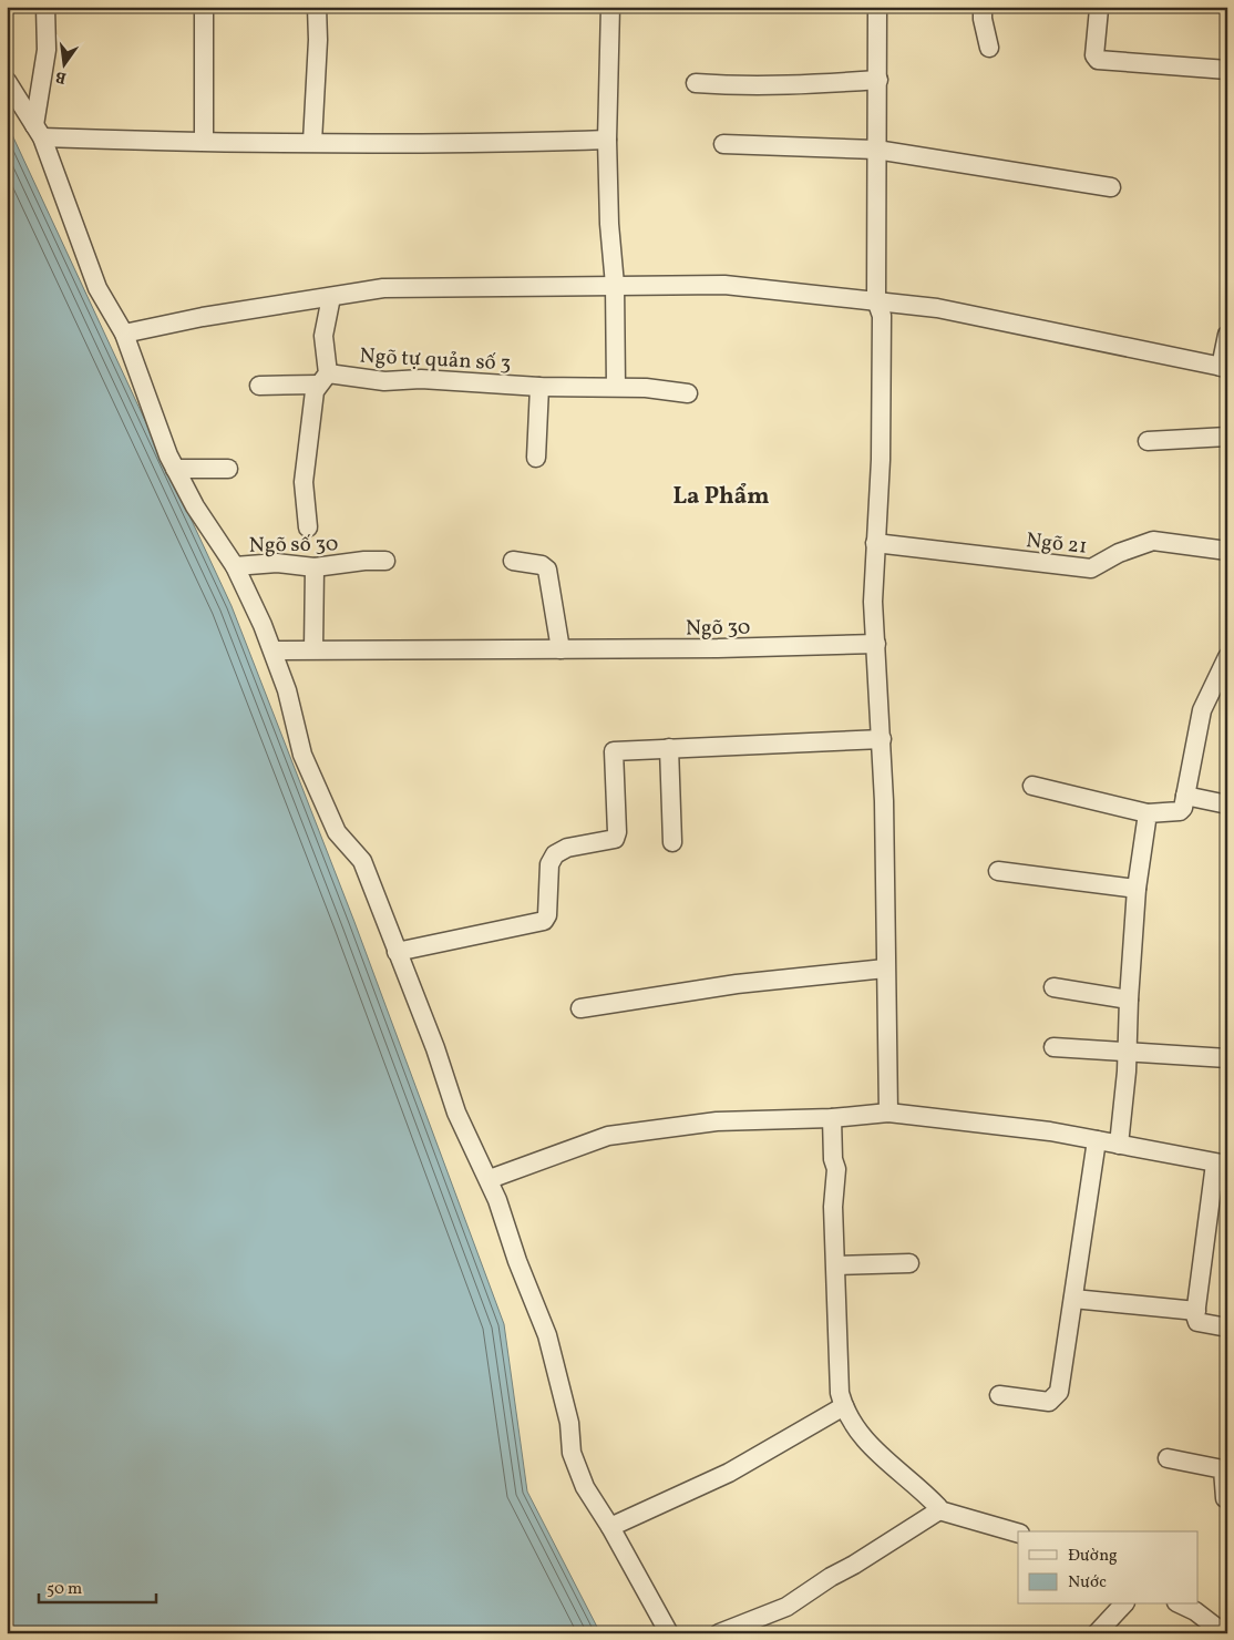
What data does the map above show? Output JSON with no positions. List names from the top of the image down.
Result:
{
  "streets": {
    "street": [
      "Ngõ tự quản số 3",
      "Ngõ 21",
      "Ngõ số 30",
      "Ngõ 30"
    ]
  },
  "districts": ["La Phẩm"],
  "legend": ["Đường", "Nước"],
  "scale_bar": "50 m",
  "north": "bottom"
}
